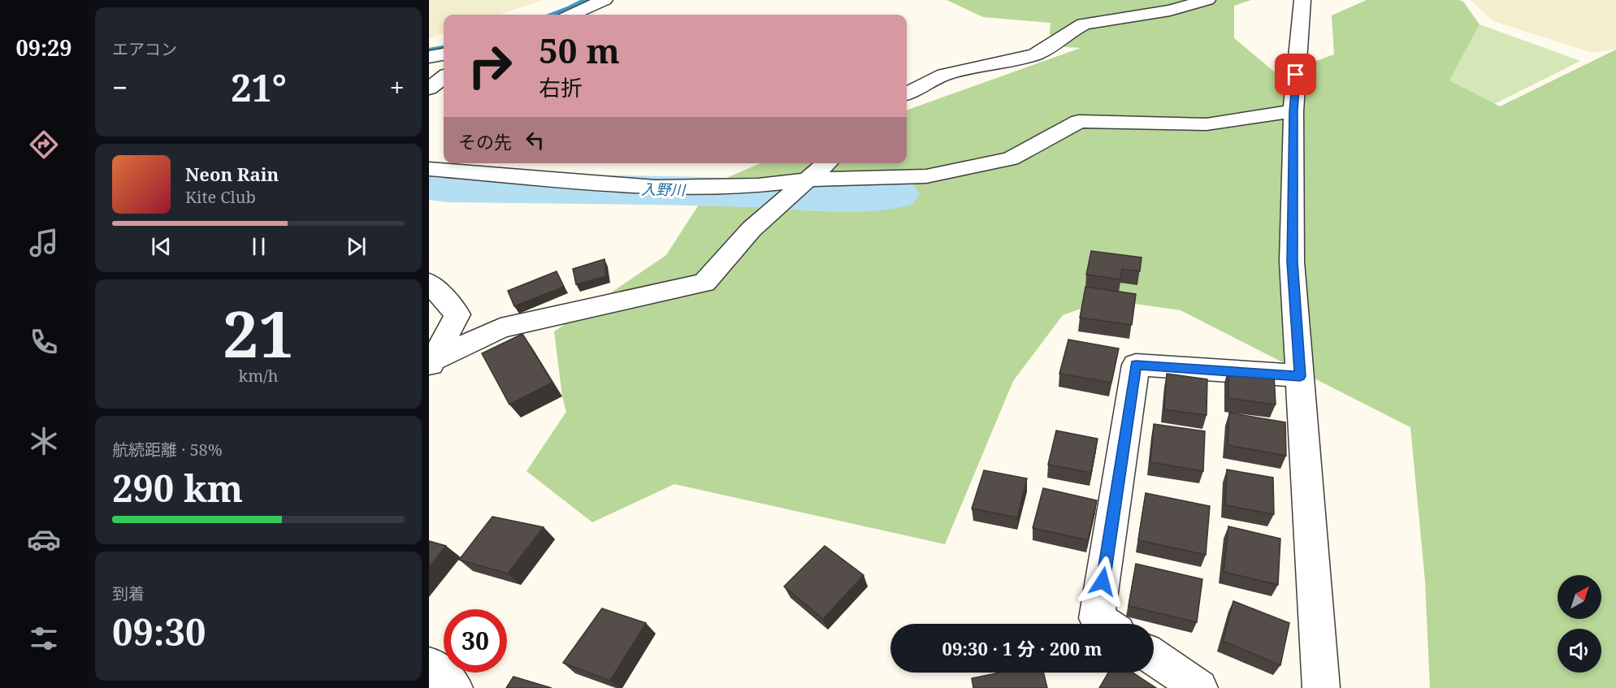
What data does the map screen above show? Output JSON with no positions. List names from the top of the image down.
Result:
{
  "water": ["入野川"],
  "north": "top right",
  "page": {
    "tabs": "09:29",
    "tile": [
      "エアコン",
      ["21", "km/h"],
      ["航続距離 · 58%", "290 km"],
      ["到着", "09:30"]
    ],
    "turn": ["50 m", "右折"],
    "heat": ["−", "21°", "+"],
    "then": "その先",
    "song": ["Neon Rain", "Kite Club"],
    "limit": "30",
    "trip": "09:30 · 1 分 · 200 m"
  }
}
